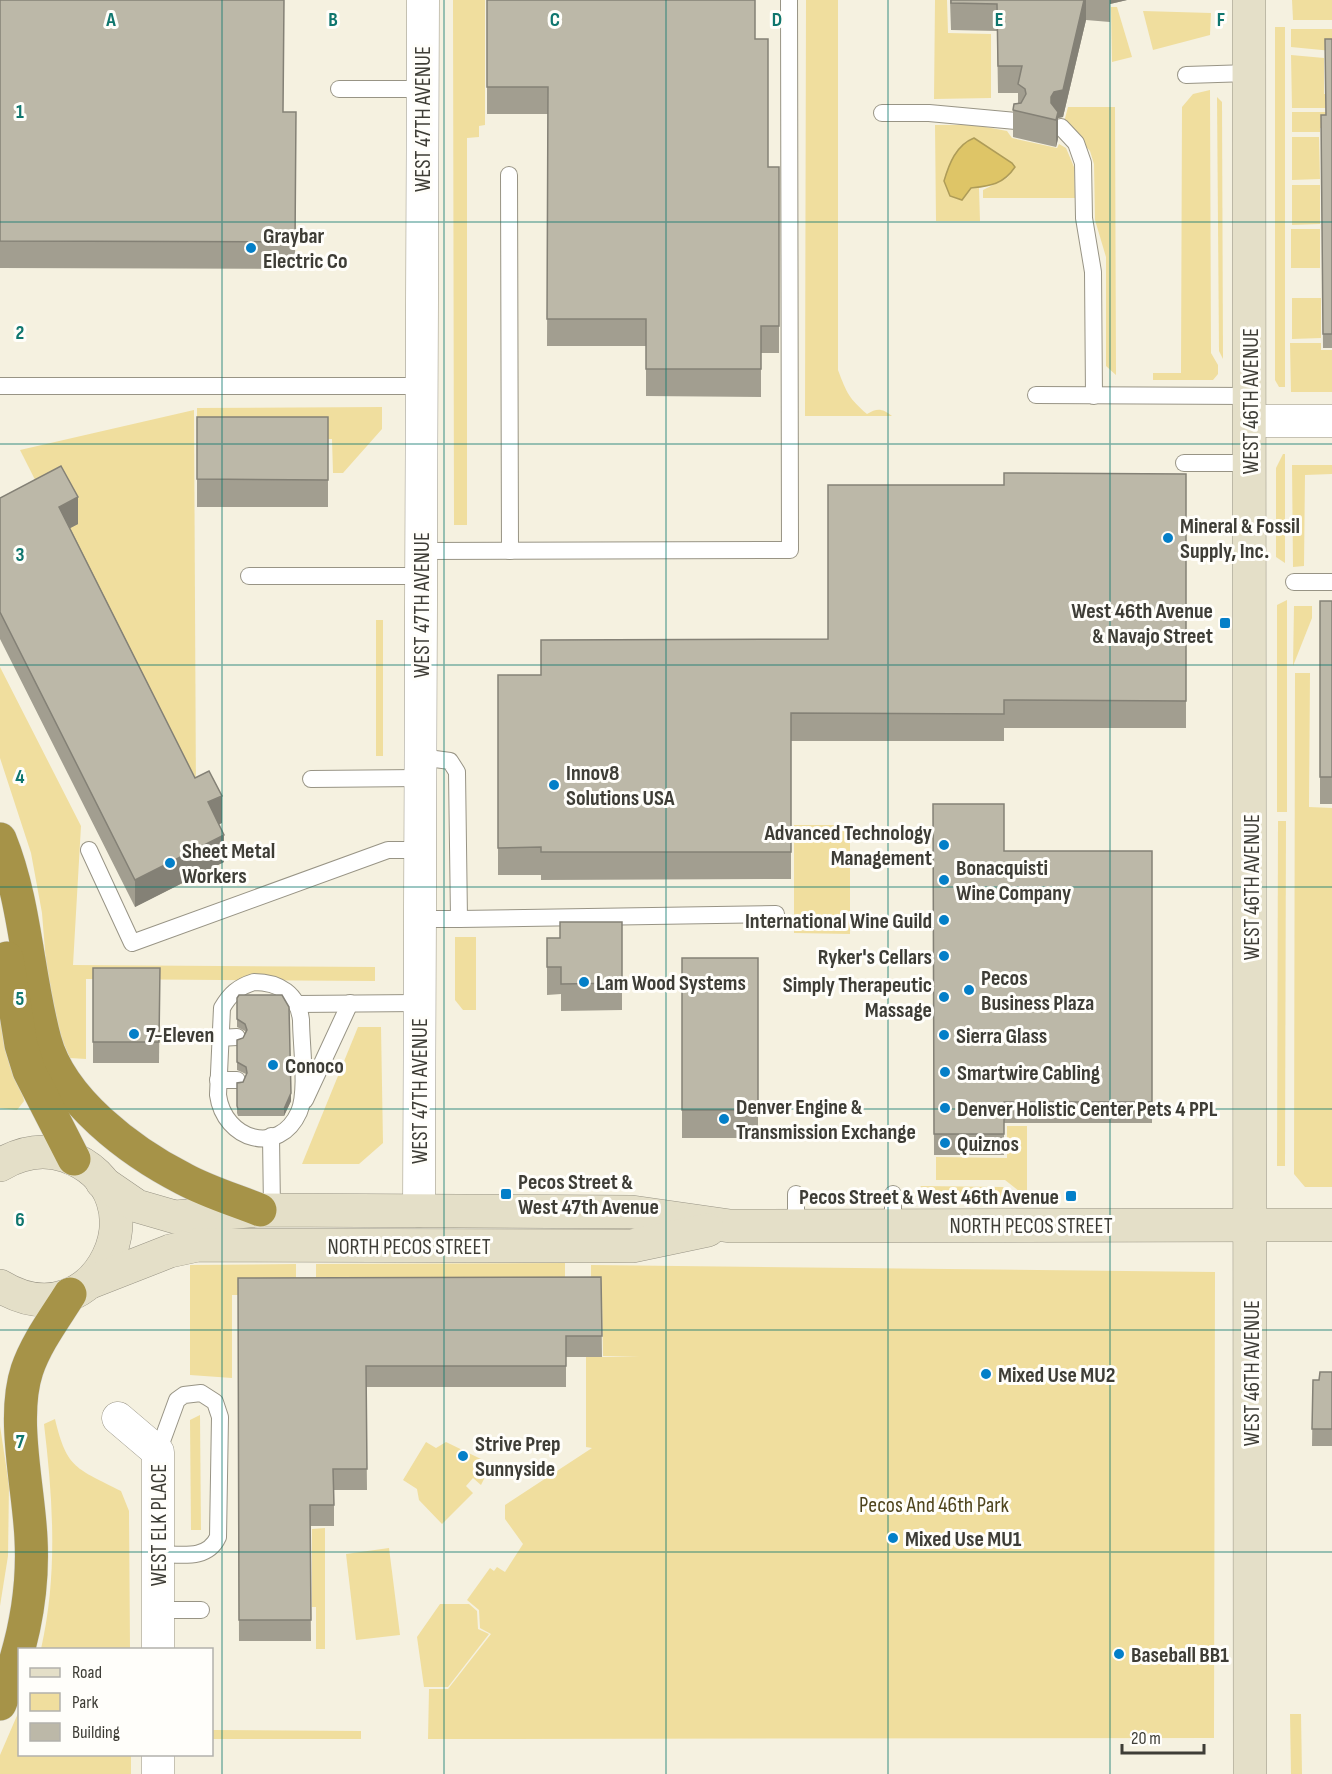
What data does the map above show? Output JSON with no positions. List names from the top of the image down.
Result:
{
  "streets": {
    "main road": ["WEST 46TH AVENUE", "NORTH PECOS STREET"],
    "street": ["WEST 47TH AVENUE", "WEST ELK PLACE"]
  },
  "crossings": [
    ["WEST 47TH AVENUE", "NORTH PECOS STREET"],
    ["WEST 46TH AVENUE", "NORTH PECOS STREET"]
  ],
  "parks": ["Pecos And 46th Park"],
  "places": {
    "other": [
      "Graybar Electric Co",
      "Mineral & Fossil Supply, Inc.",
      "Innov8 Solutions USA",
      "Advanced Technology Management",
      "Sheet Metal Workers",
      "Bonacquisti Wine Company",
      "International Wine Guild",
      "Ryker's Cellars",
      "Lam Wood Systems",
      "Pecos Business Plaza",
      "Simply Therapeutic Massage",
      "7-Eleven",
      "Sierra Glass",
      "Conoco",
      "Smartwire Cabling",
      "Denver Holistic Center Pets 4 PPL",
      "Denver Engine & Transmission Exchange",
      "Quiznos",
      "Mixed Use MU2",
      "Strive Prep Sunnyside",
      "Mixed Use MU1",
      "Baseball BB1"
    ],
    "transit": ["West 46th Avenue & Navajo Street", "Pecos Street & West 47th Avenue", "Pecos Street & West 46th Avenue"]
  },
  "legend": ["Road", "Park", "Building"],
  "scale_bar": "20 m",
  "grid": {
    "columns": [
      "A",
      "B",
      "C",
      "D",
      "E",
      "F"
    ],
    "rows": [
      "1",
      "2",
      "3",
      "4",
      "5",
      "6",
      "7"
    ]
  }
}
